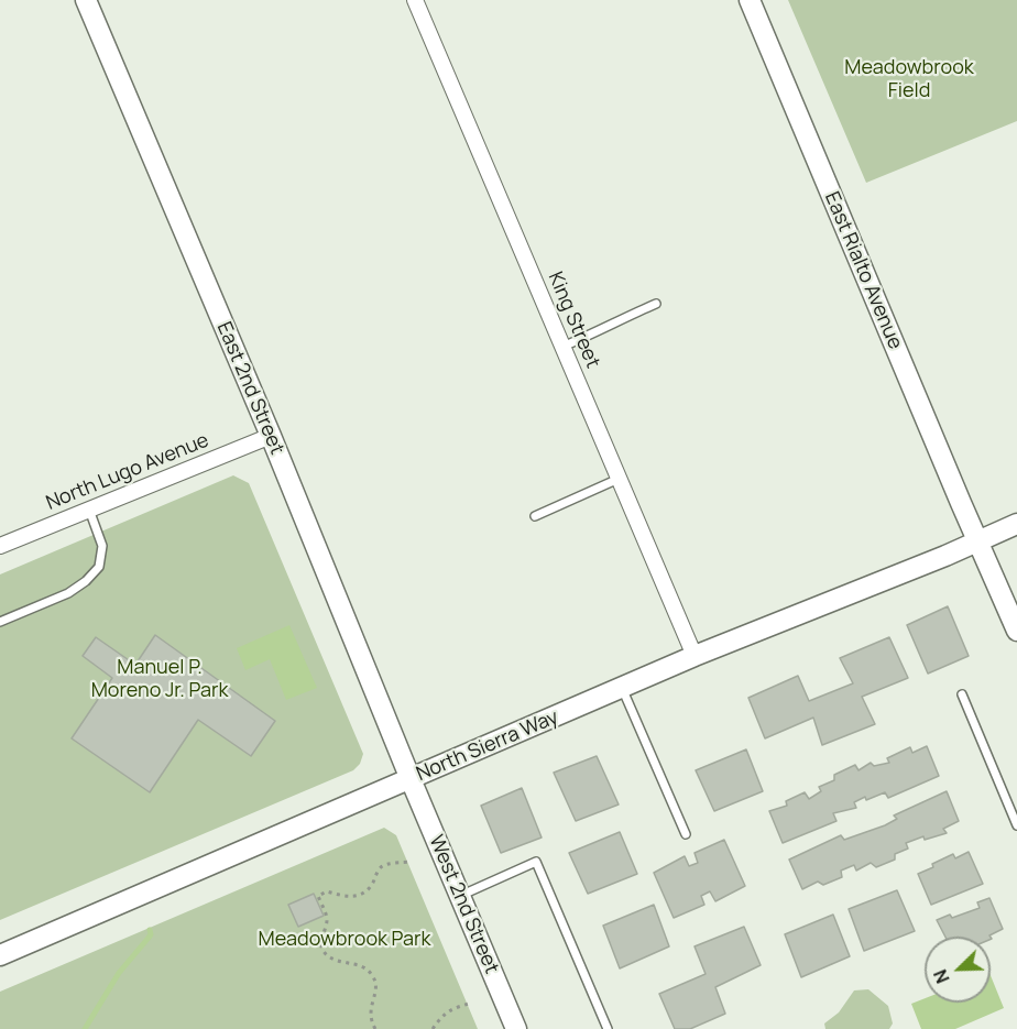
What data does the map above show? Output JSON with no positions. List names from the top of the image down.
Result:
{
  "streets": {
    "street": [
      "East Rialto Avenue",
      "King Street",
      "East 2nd Street",
      "North Lugo Avenue",
      "North Sierra Way",
      "West 2nd Street"
    ]
  },
  "crossings": [
    ["East Rialto Avenue", "North Sierra Way"],
    ["King Street", "North Sierra Way"],
    ["East 2nd Street", "North Lugo Avenue"],
    ["East 2nd Street", "North Sierra Way"],
    ["East 2nd Street", "West 2nd Street"],
    ["North Sierra Way", "West 2nd Street"]
  ],
  "parks": ["Meadowbrook Field", "Manuel P. Moreno Jr. Park", "Meadowbrook Park"],
  "north": "bottom left"
}
